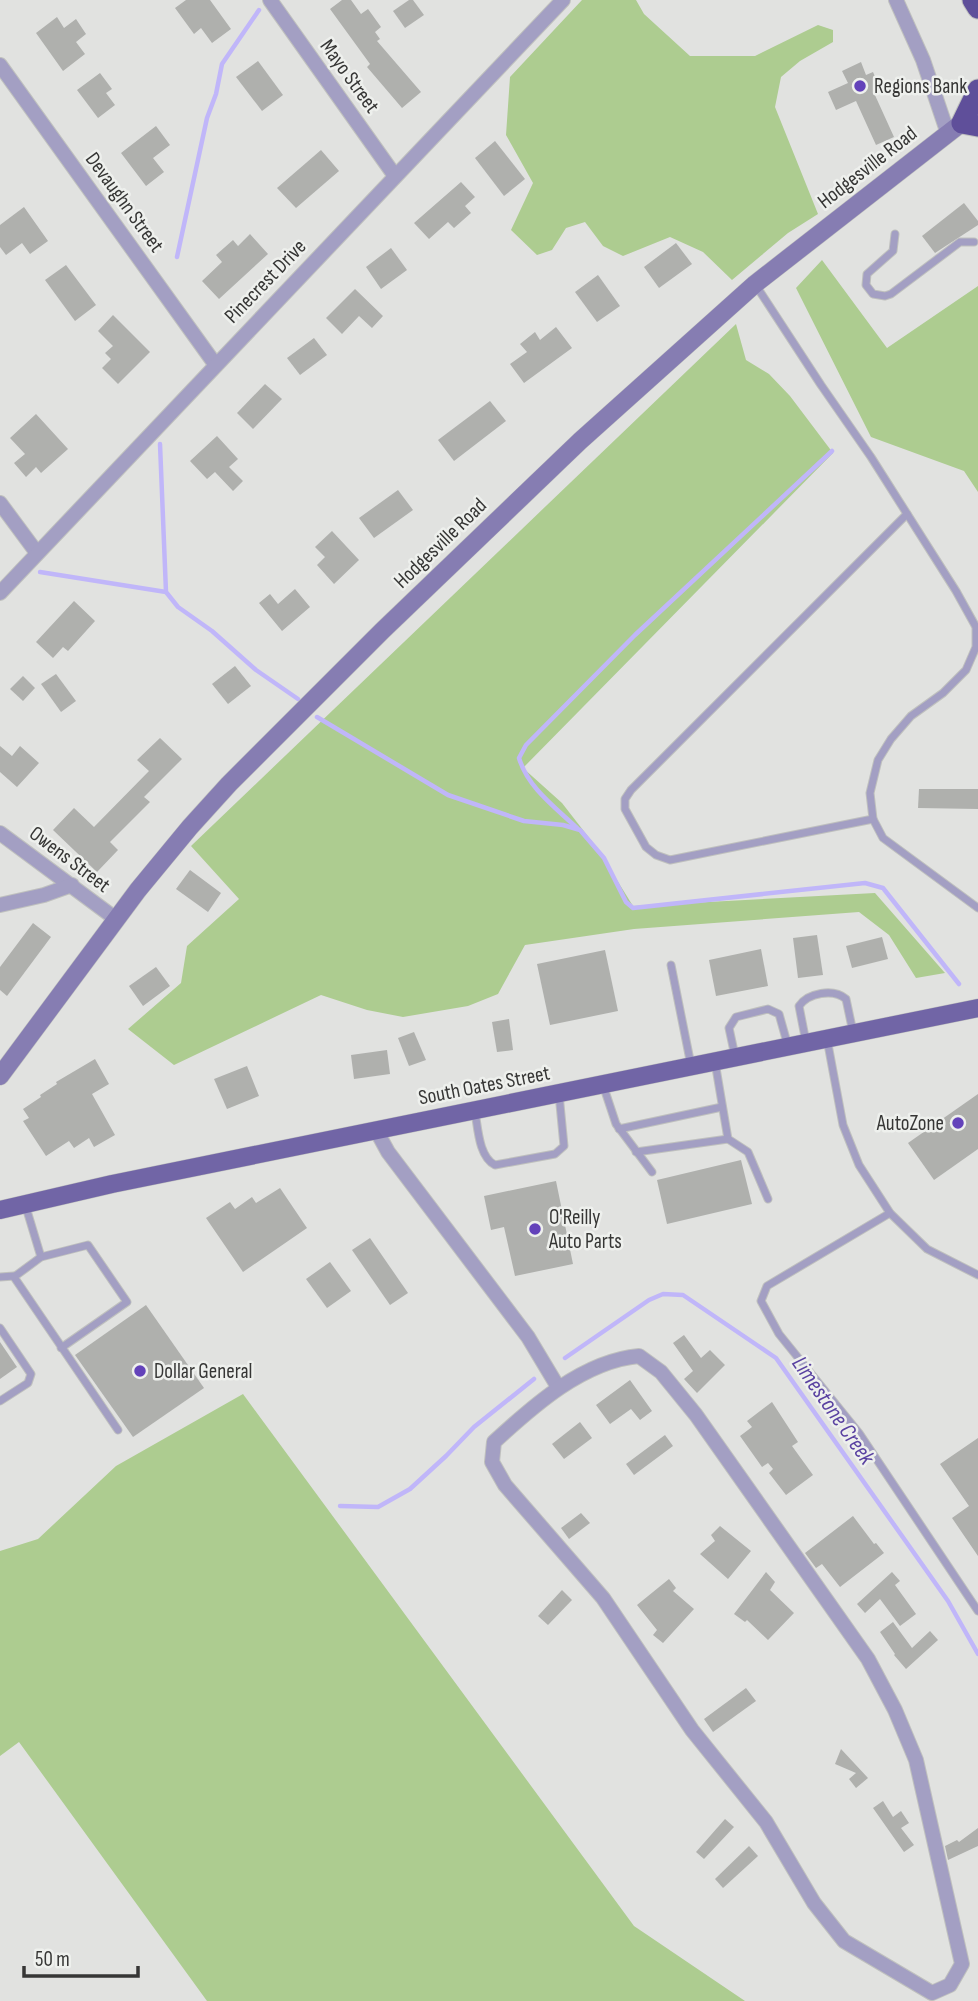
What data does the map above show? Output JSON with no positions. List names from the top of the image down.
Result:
{
  "streets": {
    "main road": ["South Oates Street"],
    "street": [
      "Mayo Street",
      "Hodgesville Road",
      "Devaughn Street",
      "Pinecrest Drive",
      "Owens Street"
    ]
  },
  "crossings": [
    ["Mayo Street", "Pinecrest Drive"],
    ["Hodgesville Road", "Owens Street"],
    ["Devaughn Street", "Pinecrest Drive"]
  ],
  "water": ["Limestone Creek"],
  "places": [
    "Regions Bank",
    "AutoZone",
    "O'Reilly Auto Parts",
    "Dollar General"
  ],
  "scale_bar": "50 m"
}
